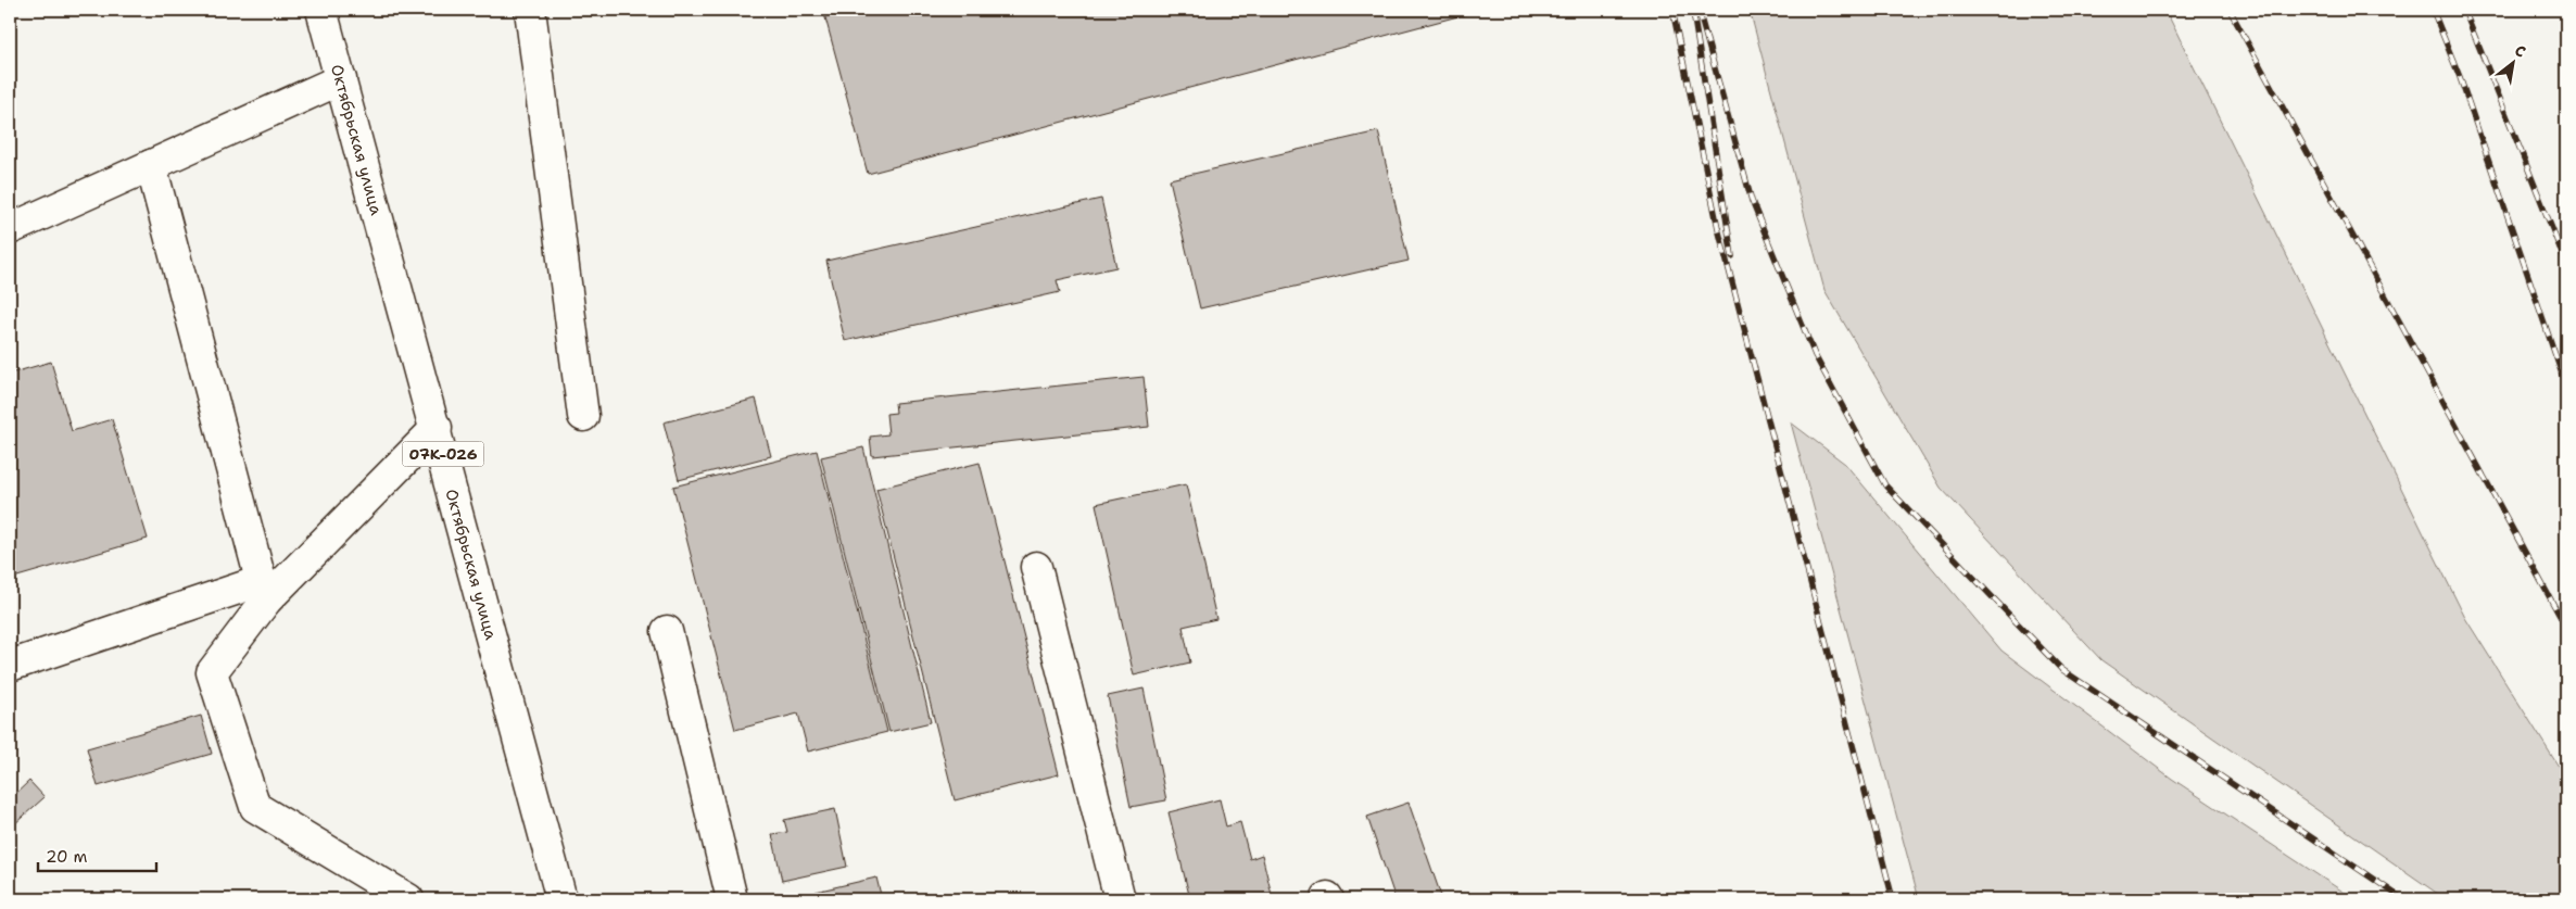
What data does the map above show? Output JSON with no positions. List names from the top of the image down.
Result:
{
  "streets": {
    "main road": ["Октябрьская улица", "07К-026"]
  },
  "scale_bar": "20 m",
  "north": "top right"
}
